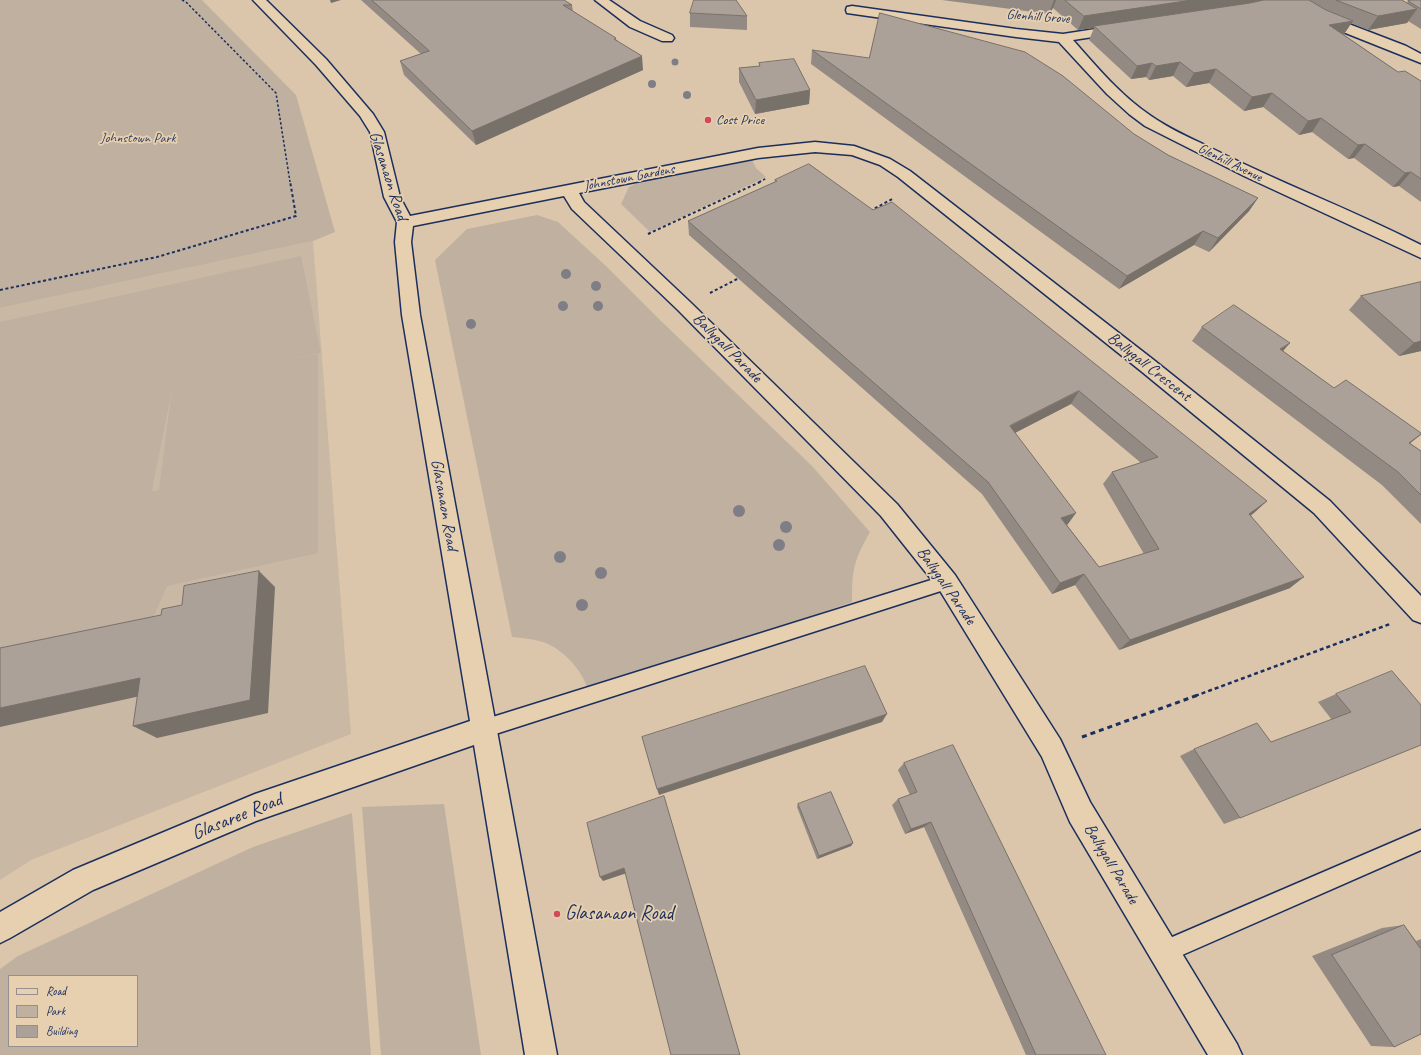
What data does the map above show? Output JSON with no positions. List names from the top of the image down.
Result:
{
  "streets": {
    "street": [
      "Glenhill Grove",
      "Glenhill Avenue",
      "Glasanaon Road",
      "Johnstown Gardens",
      "Ballygall Parade",
      "Ballygall Crescent",
      "Glasaree Road"
    ]
  },
  "crossings": [
    ["Glenhill Grove", "Glenhill Avenue"],
    ["Glasanaon Road", "Johnstown Gardens"],
    ["Glasanaon Road", "Glasaree Road"],
    ["Johnstown Gardens", "Ballygall Parade"],
    ["Johnstown Gardens", "Ballygall Crescent"]
  ],
  "parks": ["Johnstown Park"],
  "places": ["Cost Price", "Glasanaon Road"],
  "legend": ["Road", "Park", "Building"]
}
